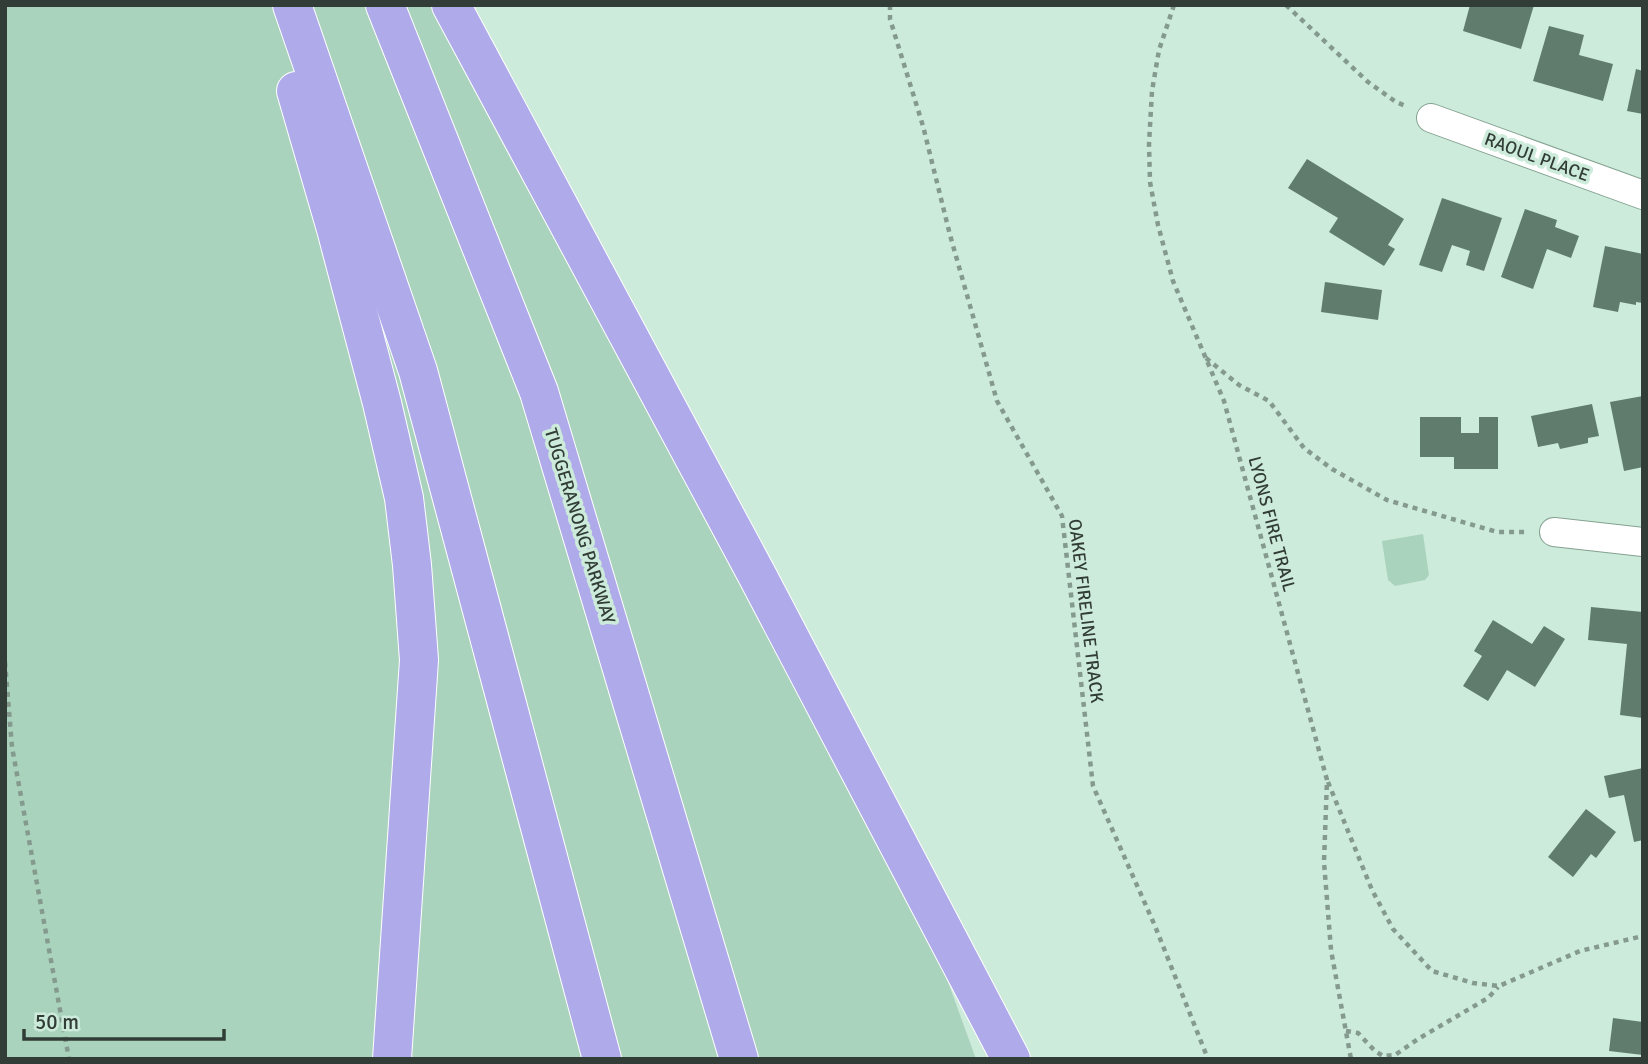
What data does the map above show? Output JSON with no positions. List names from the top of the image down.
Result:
{
  "streets": {
    "highway": ["TUGGERANONG PARKWAY"],
    "street": ["RAOUL PLACE"],
    "path": ["LYONS FIRE TRAIL", "OAKEY FIRELINE TRACK"]
  },
  "scale_bar": "50 m"
}
